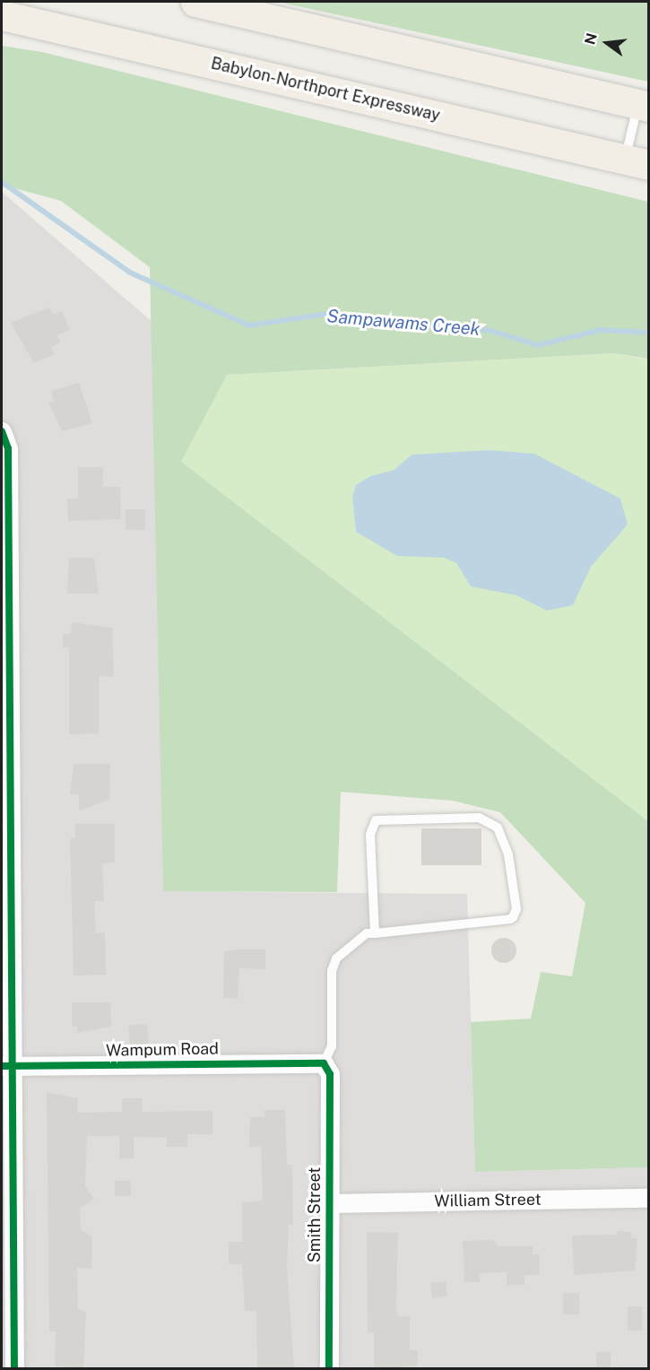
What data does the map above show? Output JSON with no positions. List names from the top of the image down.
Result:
{
  "streets": {
    "main road": ["Babylon-Northport Expressway"],
    "street": ["Wampum Road", "William Street", "Smith Street"]
  },
  "crossings": [
    ["Wampum Road", "Smith Street"],
    ["William Street", "Smith Street"]
  ],
  "water": ["Sampawams Creek"],
  "north": "left"
}
